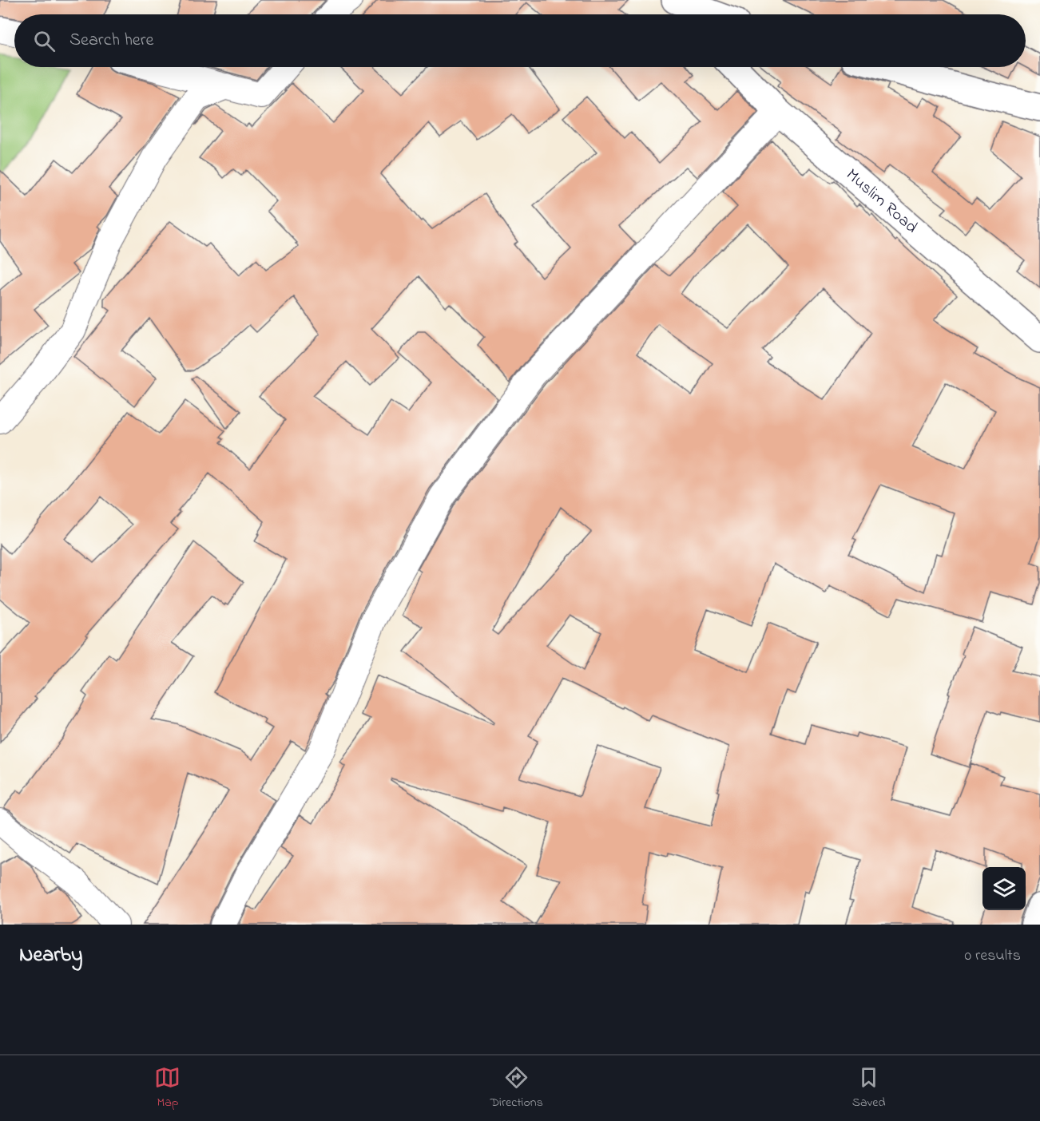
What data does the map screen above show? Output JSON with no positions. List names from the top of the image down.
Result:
{
  "streets": {
    "street": ["Muslim Road"]
  },
  "page": {
    "search": "Search here",
    "heading": ["Nearby", "0 results"],
    "nav": ["Map", "Directions", "Saved"]
  }
}
